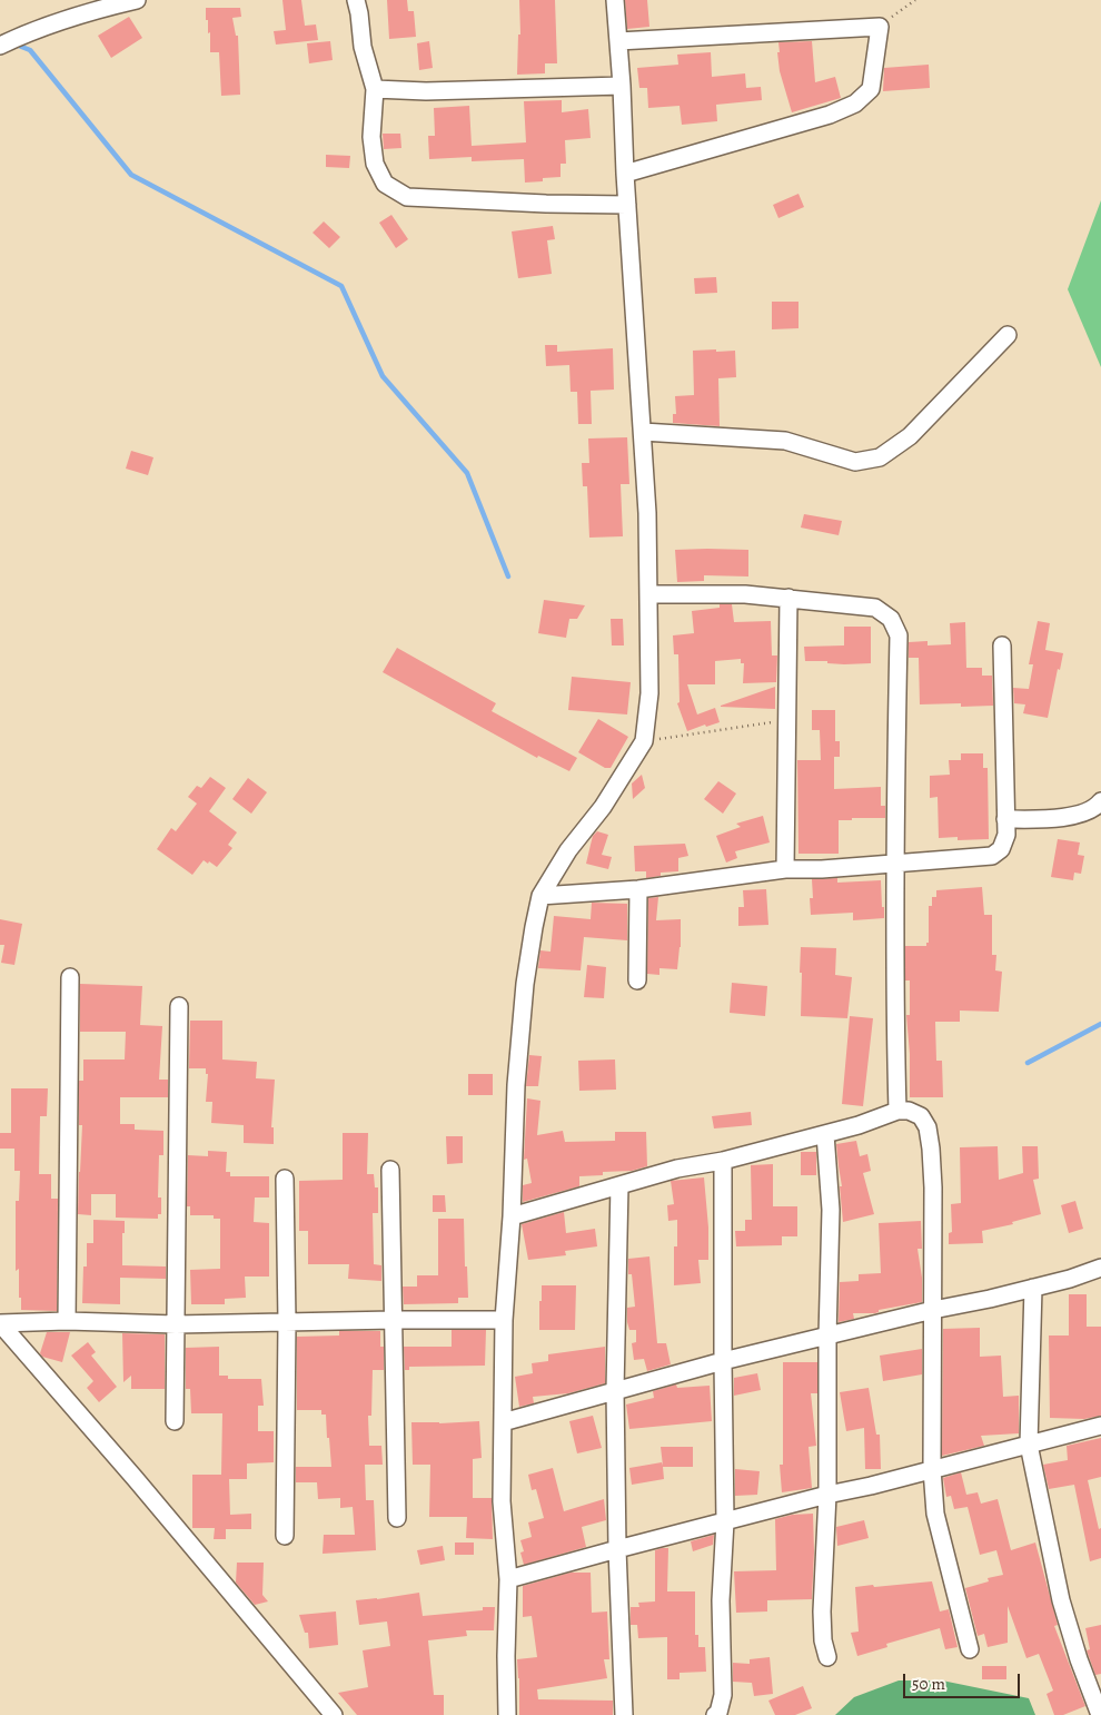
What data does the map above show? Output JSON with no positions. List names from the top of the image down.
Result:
{
  "scale_bar": "50 m"
}
